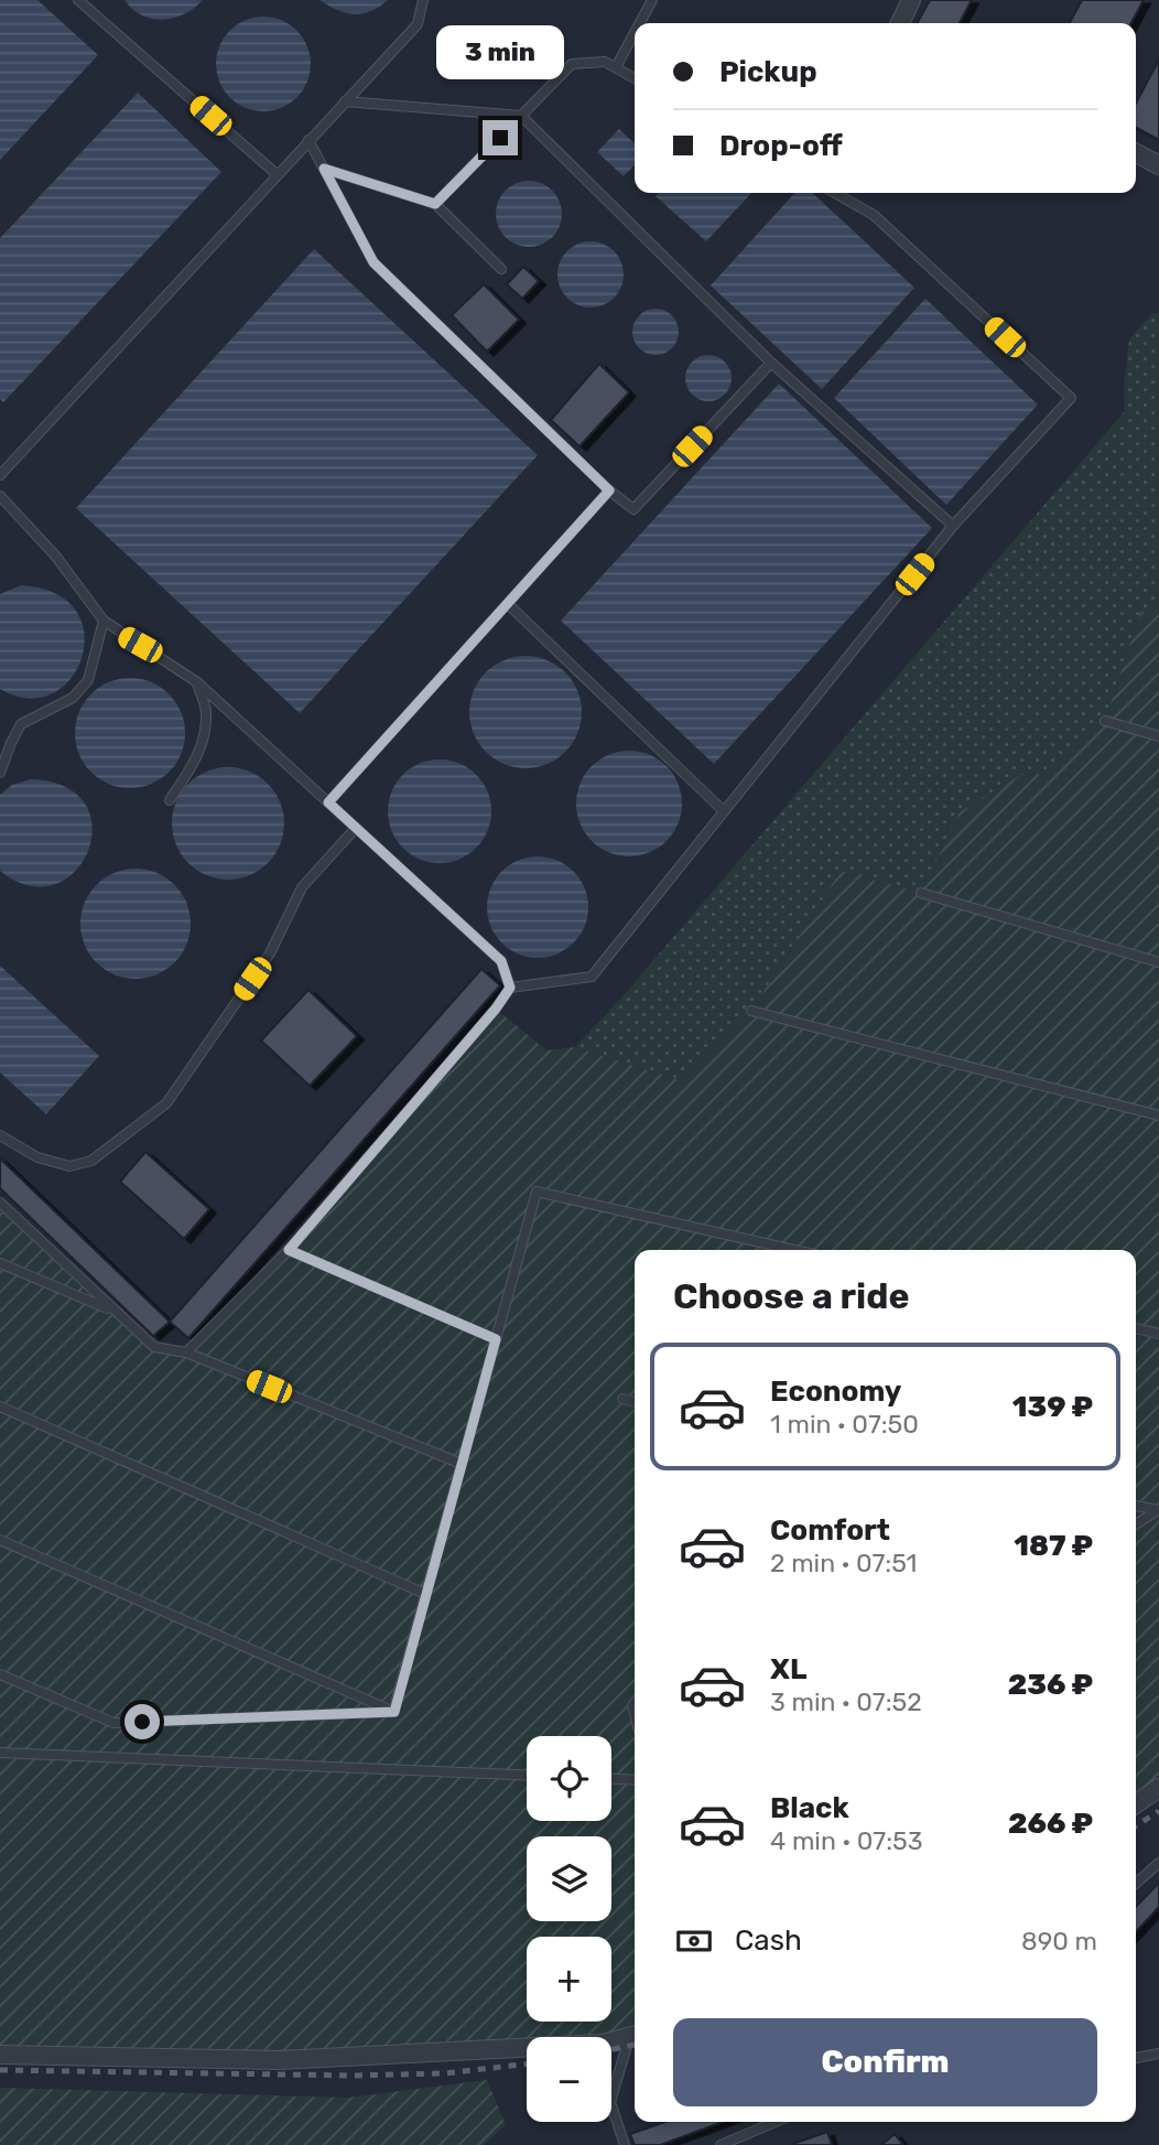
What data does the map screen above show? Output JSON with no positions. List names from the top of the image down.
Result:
{
  "page": {
    "banner": ["Pickup", "Drop-off"],
    "bubble": "3 min",
    "heading": "Choose a ride",
    "list": [
      {
        "name": "Economy",
        "note": "1 min · 07:50",
        "value": "139 ₽"
      },
      {
        "name": "Comfort",
        "note": "2 min · 07:51",
        "value": "187 ₽"
      },
      {
        "name": "XL",
        "note": "3 min · 07:52",
        "value": "236 ₽"
      },
      {
        "name": "Black",
        "note": "4 min · 07:53",
        "value": "266 ₽"
      }
    ],
    "map_buttons": ["+", "−"],
    "pay": ["Cash", "890 m"],
    "buttons": "Confirm"
  }
}
